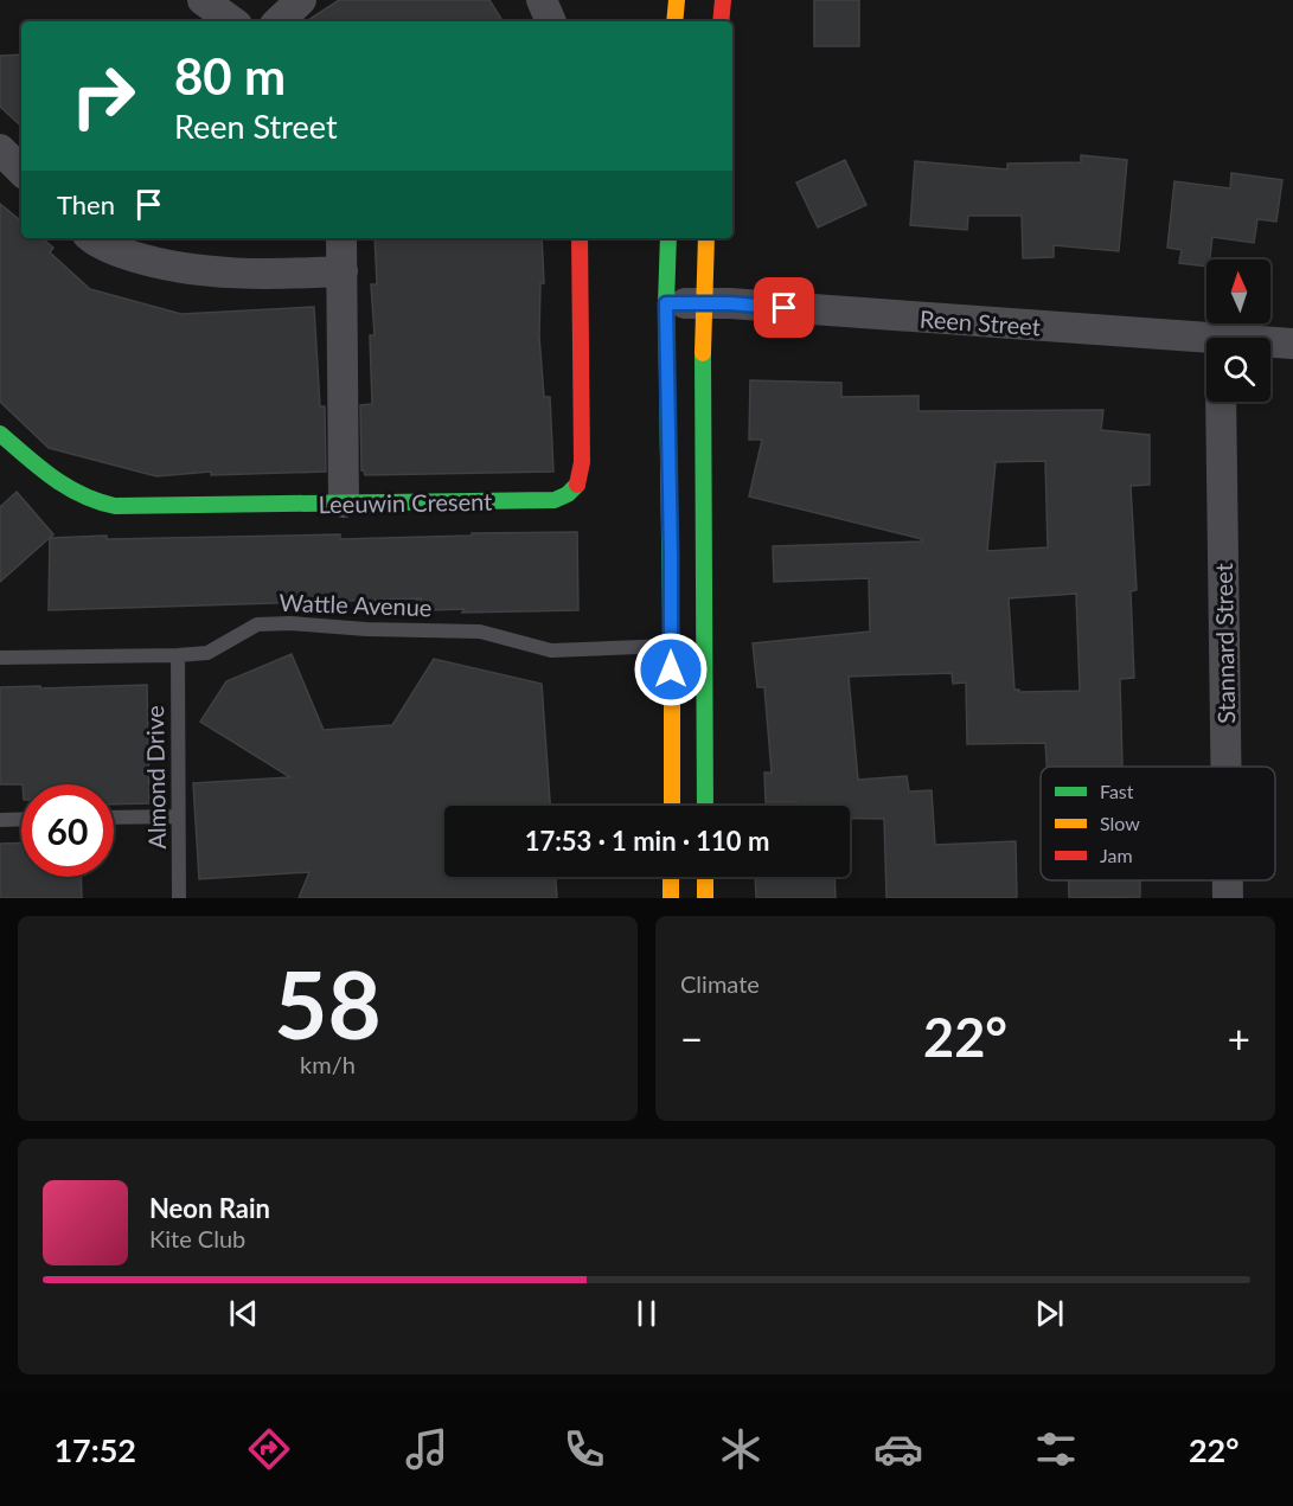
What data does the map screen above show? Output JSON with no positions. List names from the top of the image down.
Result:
{
  "streets": {
    "main road": ["Leeuwin Cresent"],
    "street": ["Reen Street", "Stannard Street"],
    "lane": ["Wattle Avenue", "Almond Drive"]
  },
  "crossings": [
    ["Wattle Avenue", "Almond Drive"]
  ],
  "legend": ["Fast", "Slow", "Jam"],
  "north": "top",
  "page": {
    "turn": ["80 m", "Reen Street"],
    "then": "Then",
    "limit": "60",
    "trip": "17:53 · 1 min · 110 m",
    "tile": [
      ["58", "km/h"],
      "Climate"
    ],
    "heat": ["−", "22°", "+"],
    "song": ["Neon Rain", "Kite Club"],
    "tabs": ["17:52", "22°"]
  }
}
